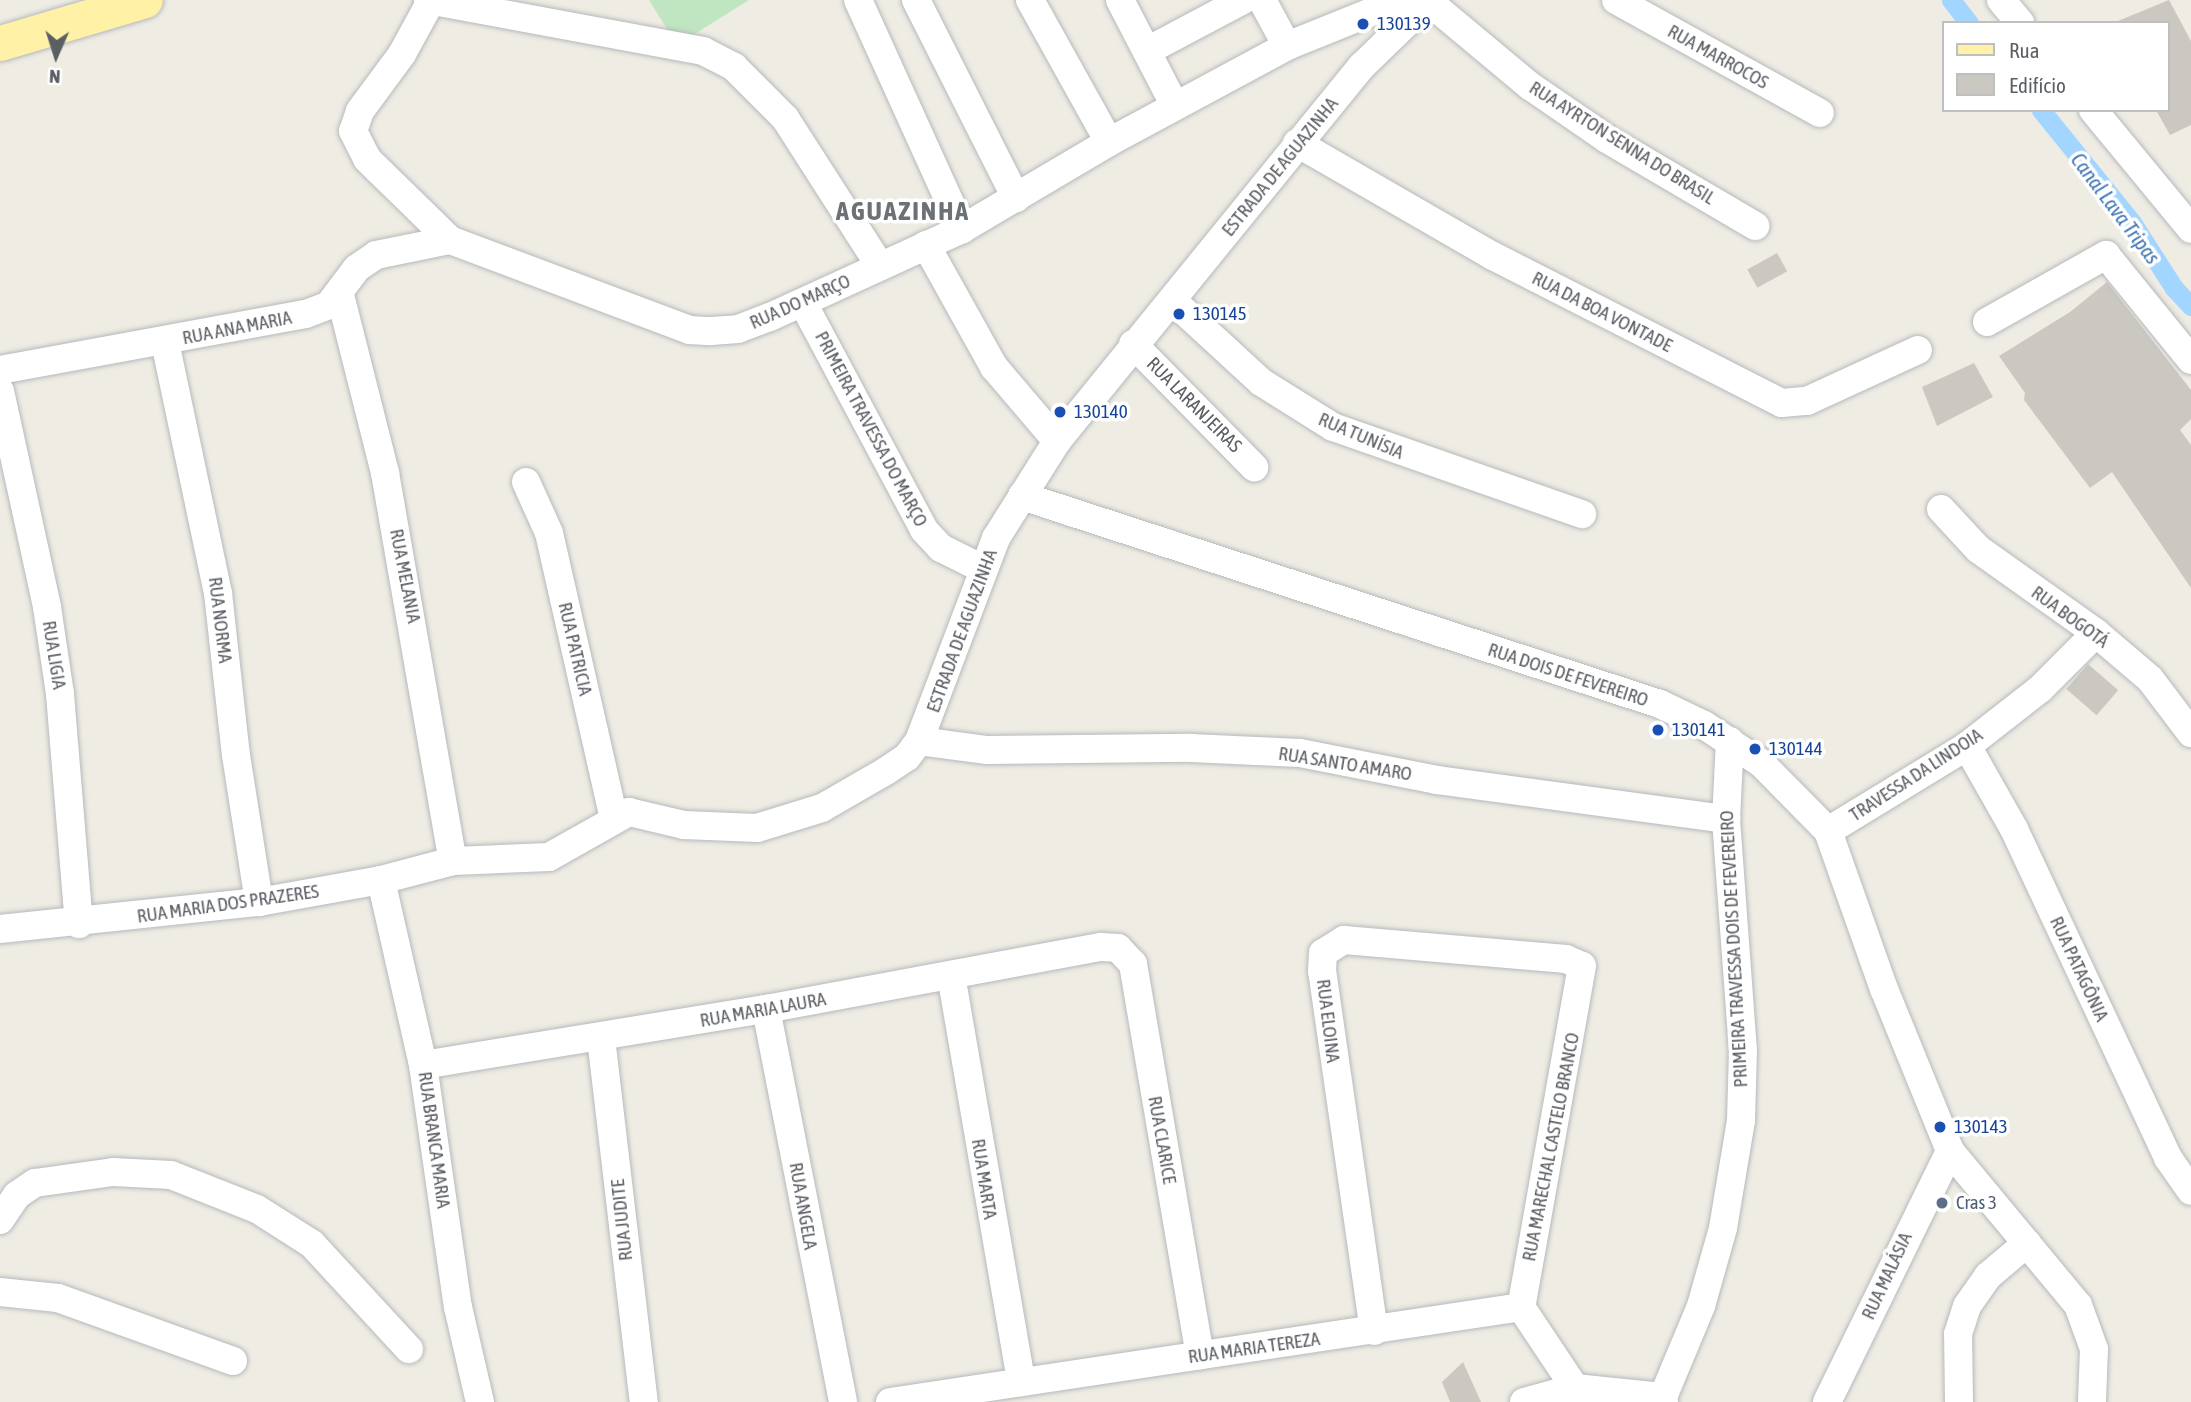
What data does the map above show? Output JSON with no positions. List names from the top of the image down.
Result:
{
  "streets": {
    "street": [
      "RUA MARROCOS",
      "RUA AYRTON SENNA DO BRASIL",
      "ESTRADA DE AGUAZINHA",
      "RUA DO MARÇO",
      "RUA DA BOA VONTADE",
      "RUA ANA MARIA",
      "RUA LARANJEIRAS",
      "PRIMEIRA TRAVESSA DO MARÇO",
      "RUA TUNÍSIA",
      "RUA MELANIA",
      "RUA BOGOTÁ",
      "RUA NORMA",
      "RUA PATRICIA",
      "RUA LIGIA",
      "RUA DOIS DE FEVEREIRO",
      "RUA SANTO AMARO",
      "TRAVESSA DA LINDOIA",
      "RUA MARIA DOS PRAZERES",
      "PRIMEIRA TRAVESSA DOIS DE FEVEREIRO",
      "RUA PATAGÔNIA",
      "RUA MARIA LAURA",
      "RUA ELOINA",
      "RUA BRANCA MARIA",
      "RUA CLARICE",
      "RUA MARECHAL CASTELO BRANCO",
      "RUA MARTA",
      "RUA ANGELA",
      "RUA JUDITE",
      "RUA MALÁSIA",
      "RUA MARIA TEREZA"
    ]
  },
  "crossings": [
    ["RUA AYRTON SENNA DO BRASIL", "ESTRADA DE AGUAZINHA"],
    ["RUA AYRTON SENNA DO BRASIL", "RUA DO MARÇO"],
    ["ESTRADA DE AGUAZINHA", "RUA DO MARÇO"],
    ["ESTRADA DE AGUAZINHA", "RUA DA BOA VONTADE"],
    ["ESTRADA DE AGUAZINHA", "RUA LARANJEIRAS"],
    ["ESTRADA DE AGUAZINHA", "PRIMEIRA TRAVESSA DO MARÇO"],
    ["ESTRADA DE AGUAZINHA", "RUA TUNÍSIA"],
    ["ESTRADA DE AGUAZINHA", "RUA MELANIA"],
    ["ESTRADA DE AGUAZINHA", "RUA PATRICIA"],
    ["ESTRADA DE AGUAZINHA", "RUA DOIS DE FEVEREIRO"],
    ["ESTRADA DE AGUAZINHA", "RUA SANTO AMARO"],
    ["ESTRADA DE AGUAZINHA", "RUA MARIA DOS PRAZERES"],
    ["RUA DO MARÇO", "RUA ANA MARIA"],
    ["RUA DO MARÇO", "PRIMEIRA TRAVESSA DO MARÇO"],
    ["RUA ANA MARIA", "RUA MELANIA"],
    ["RUA ANA MARIA", "RUA NORMA"],
    ["RUA MELANIA", "RUA MARIA DOS PRAZERES"],
    ["RUA BOGOTÁ", "TRAVESSA DA LINDOIA"],
    ["RUA NORMA", "RUA MARIA DOS PRAZERES"],
    ["RUA LIGIA", "RUA MARIA DOS PRAZERES"],
    ["RUA DOIS DE FEVEREIRO", "TRAVESSA DA LINDOIA"],
    ["RUA DOIS DE FEVEREIRO", "PRIMEIRA TRAVESSA DOIS DE FEVEREIRO"],
    ["RUA DOIS DE FEVEREIRO", "RUA MALÁSIA"],
    ["RUA SANTO AMARO", "PRIMEIRA TRAVESSA DOIS DE FEVEREIRO"],
    ["TRAVESSA DA LINDOIA", "RUA PATAGÔNIA"],
    ["RUA MARIA DOS PRAZERES", "RUA BRANCA MARIA"],
    ["RUA MARIA LAURA", "RUA BRANCA MARIA"],
    ["RUA MARIA LAURA", "RUA CLARICE"],
    ["RUA MARIA LAURA", "RUA MARTA"],
    ["RUA MARIA LAURA", "RUA ANGELA"],
    ["RUA MARIA LAURA", "RUA JUDITE"],
    ["RUA ELOINA", "RUA MARECHAL CASTELO BRANCO"],
    ["RUA ELOINA", "RUA MARIA TEREZA"],
    ["RUA CLARICE", "RUA MARIA TEREZA"],
    ["RUA MARECHAL CASTELO BRANCO", "RUA MARIA TEREZA"],
    ["RUA MARTA", "RUA MARIA TEREZA"]
  ],
  "districts": ["AGUAZINHA"],
  "water": ["Canal Lava Tripas"],
  "places": [
    "130139",
    "130145",
    "130140",
    "130141",
    "130144",
    "130143",
    "Cras 3"
  ],
  "legend": ["Rua", "Edifício"],
  "north": "bottom"
}
